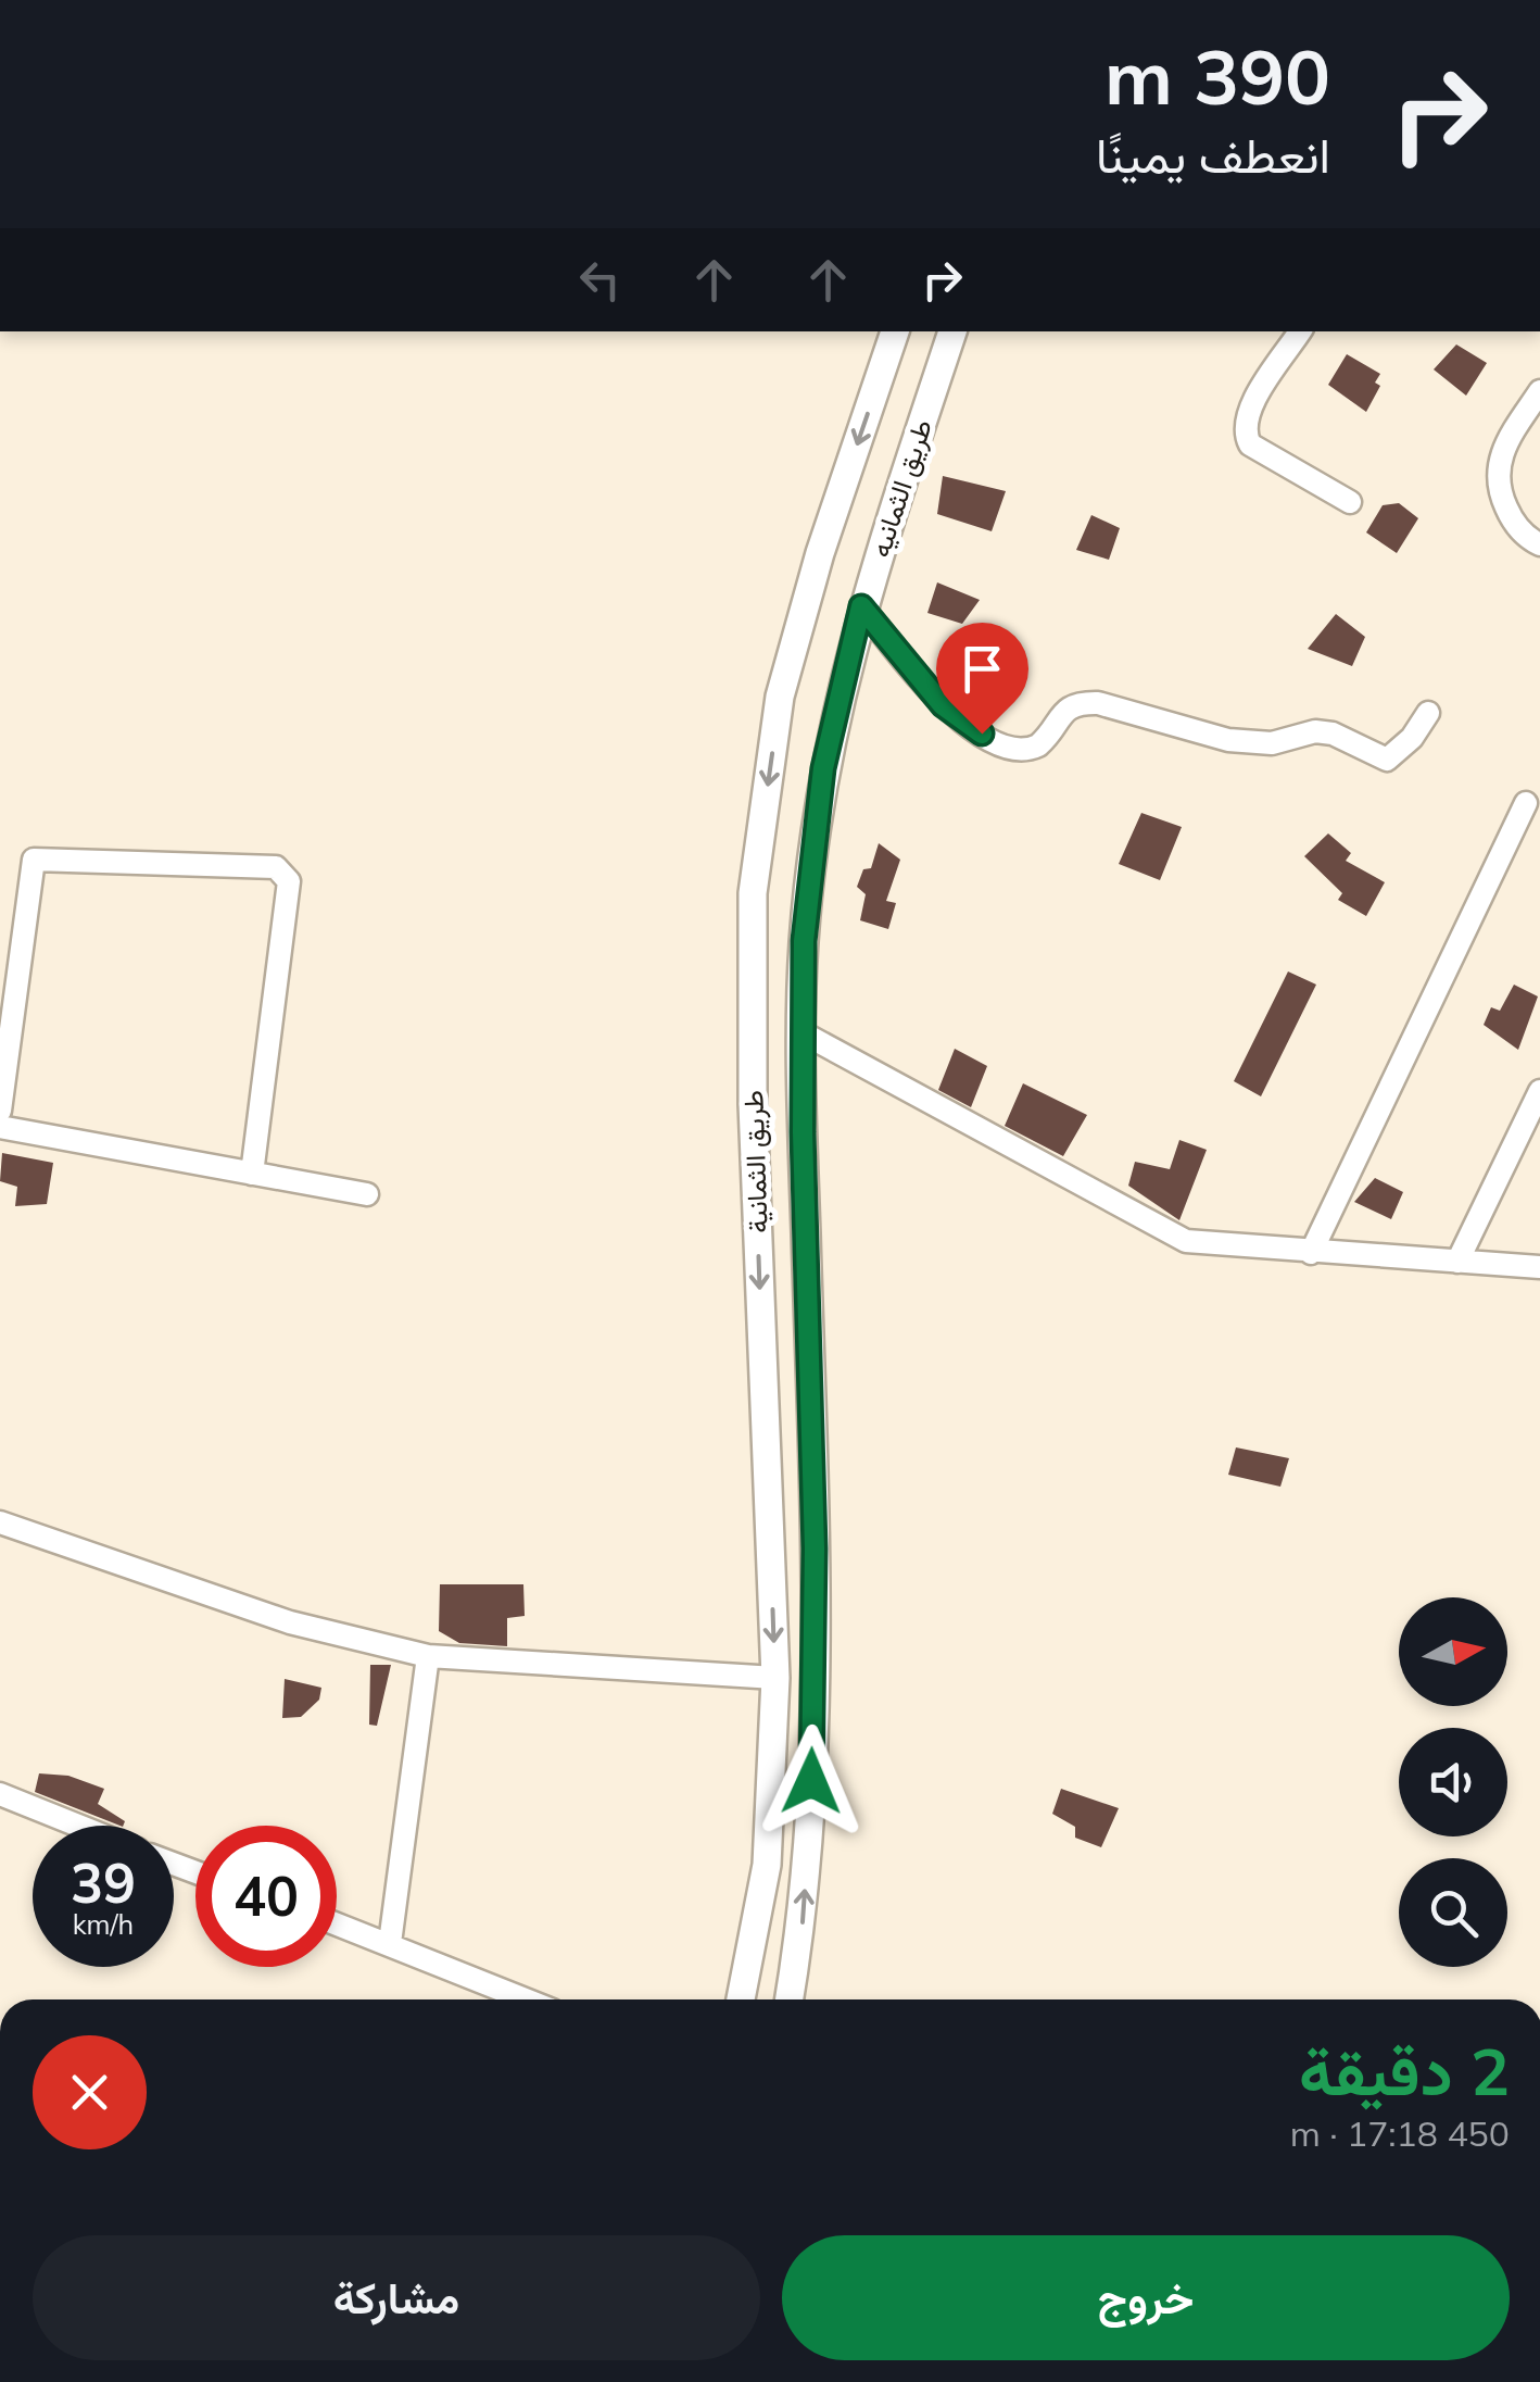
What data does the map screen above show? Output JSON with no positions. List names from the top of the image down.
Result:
{
  "streets": {
    "street": ["طريق الثمانيه", "طريق الثمانية"]
  },
  "one_way": ["طريق الثمانيه", "طريق الثمانية"],
  "north": "right",
  "page": {
    "turn": ["390 m", "انعطف يمينًا"],
    "speed": "39 km/h",
    "limit": "40",
    "heading": ["2 دقيقة", "450 m · 17:18"],
    "buttons": ["خروج", "مشاركة"]
  }
}
